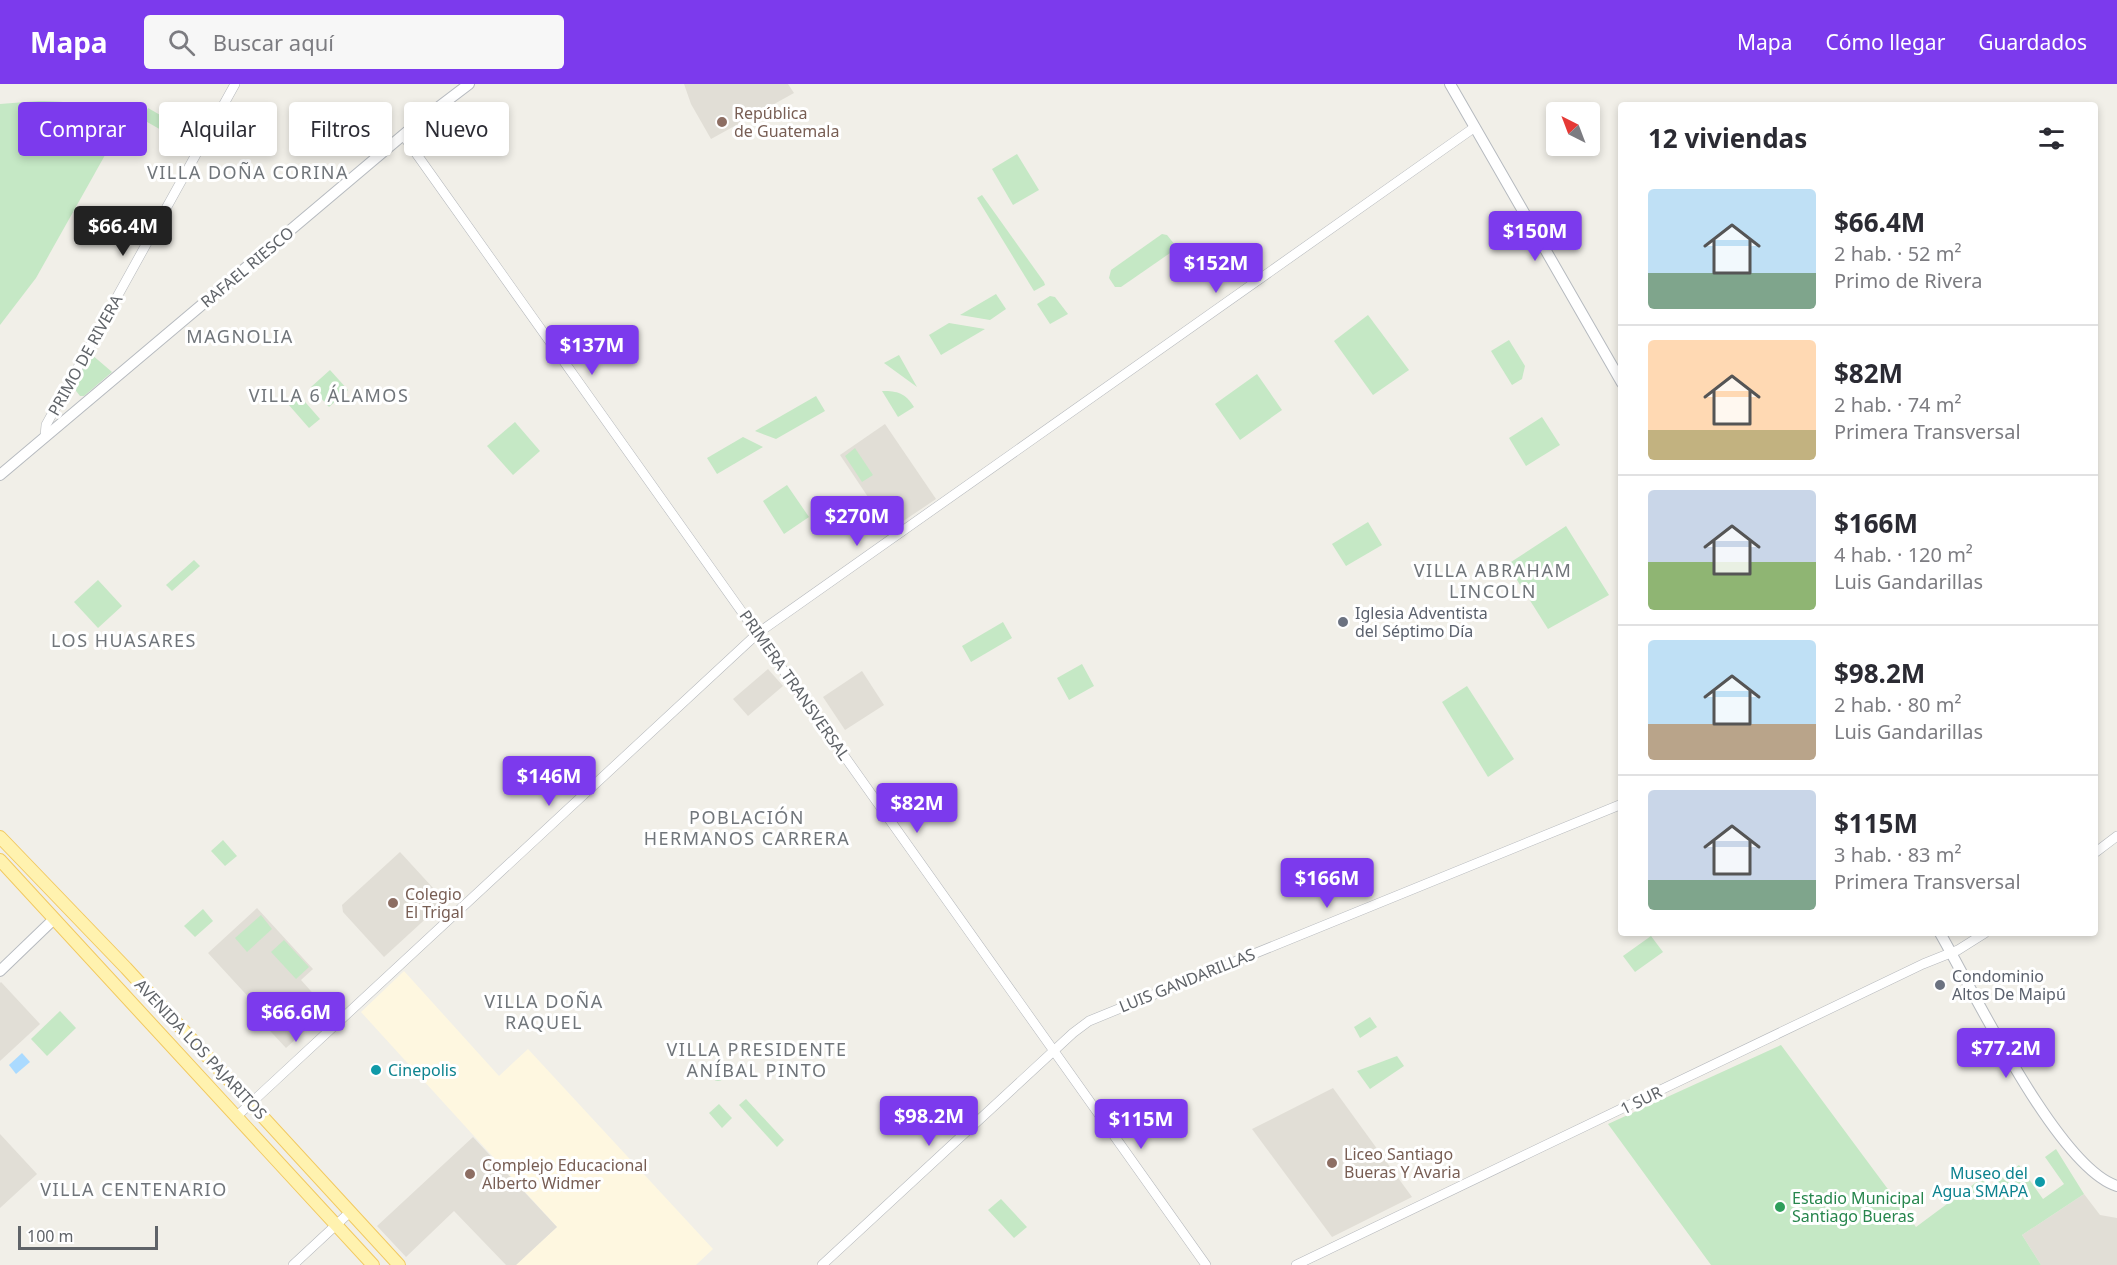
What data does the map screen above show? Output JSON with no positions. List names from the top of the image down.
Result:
{
  "streets": {
    "main road": ["RAFAEL RIESCO", "AVENIDA LOS PAJARITOS"],
    "street": [
      "PRIMO DE RIVERA",
      "PRIMERA TRANSVERSAL",
      "LUIS GANDARILLAS",
      "1 SUR"
    ]
  },
  "crossings": [
    ["RAFAEL RIESCO", "PRIMO DE RIVERA"],
    ["PRIMERA TRANSVERSAL", "LUIS GANDARILLAS"]
  ],
  "districts": [
    "VILLA DOÑA CORINA",
    "MAGNOLIA",
    "VILLA 6 ÁLAMOS",
    "VILLA ABRAHAM LINCOLN",
    "LOS HUASARES",
    "POBLACIÓN HERMANOS CARRERA",
    "VILLA DOÑA RAQUEL",
    "VILLA PRESIDENTE ANÍBAL PINTO",
    "VILLA CENTENARIO"
  ],
  "places": [
    "República de Guatemala",
    "Iglesia Adventista del Séptimo Día",
    "Colegio El Trigal",
    "Condominio Altos De Maipú",
    "Cinepolis",
    "Liceo Santiago Bueras Y Avaria",
    "Complejo Educacional Alberto Widmer",
    "Museo del Agua SMAPA",
    "Estadio Municipal Santiago Bueras"
  ],
  "scale_bar": "100 m",
  "north": "top left",
  "page": {
    "header": "Mapa",
    "search": "Buscar aquí",
    "nav": ["Mapa", "Cómo llegar", "Guardados"],
    "chip": [
      "Comprar",
      "Alquilar",
      "Filtros",
      "Nuevo"
    ],
    "heading": "12 viviendas",
    "list": [
      {
        "name": "$66.4M",
        "note": "2 hab. · 52 m² · Primo de Rivera"
      },
      {
        "name": "$82M",
        "note": "2 hab. · 74 m² · Primera Transversal"
      },
      {
        "name": "$166M",
        "note": "4 hab. · 120 m² · Luis Gandarillas"
      },
      {
        "name": "$98.2M",
        "note": "2 hab. · 80 m² · Luis Gandarillas"
      },
      {
        "name": "$115M",
        "note": "3 hab. · 83 m² · Primera Transversal"
      }
    ],
    "price": [
      "$66.4M",
      "$150M",
      "$152M",
      "$137M",
      "$270M",
      "$146M",
      "$82M",
      "$166M",
      "$66.6M",
      "$77.2M",
      "$98.2M",
      "$115M"
    ],
    "scale": "100 m"
  }
}
